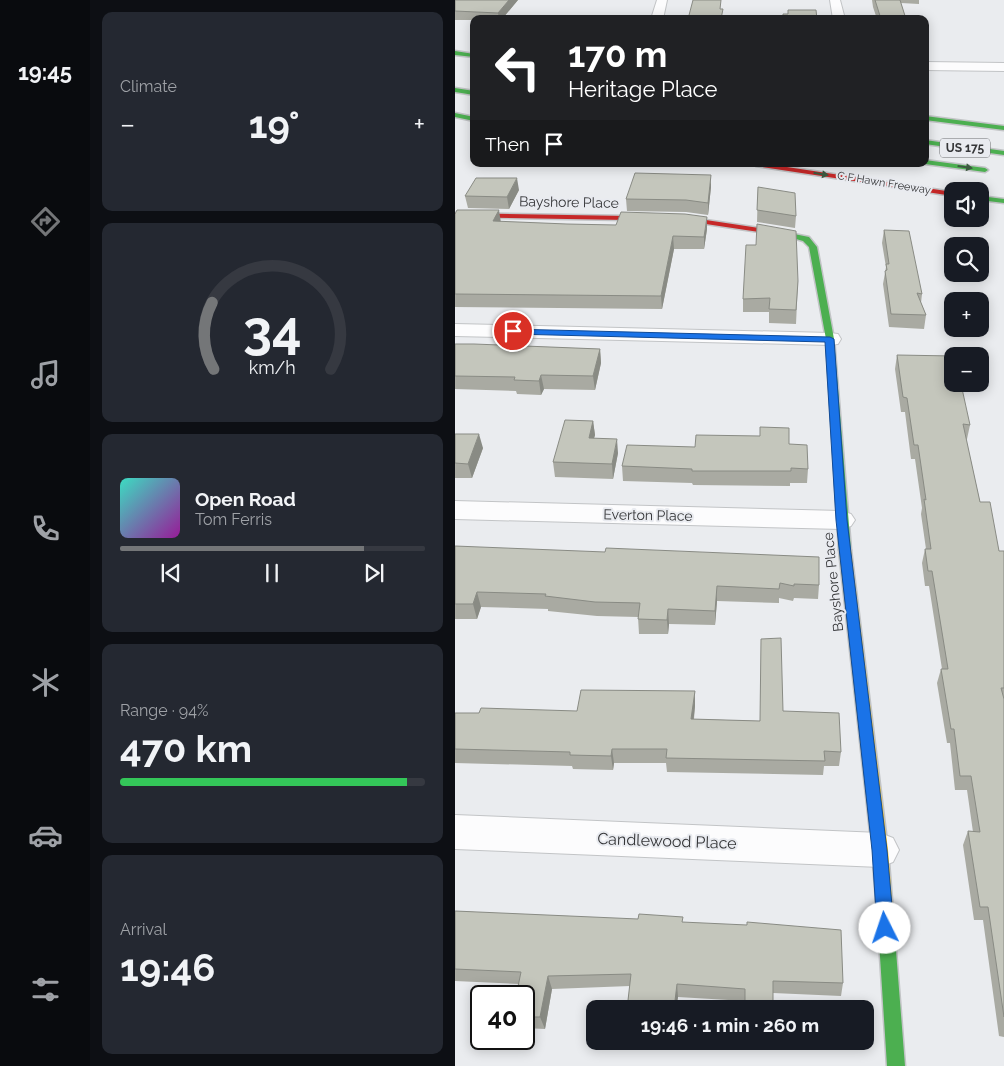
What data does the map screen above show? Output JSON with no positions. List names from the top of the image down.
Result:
{
  "streets": {
    "main road": ["US 175", "C F Hawn Freeway", "Bayshore Place"],
    "street": ["Everton Place", "Candlewood Place"]
  },
  "crossings": [
    ["Bayshore Place", "Everton Place"],
    ["Bayshore Place", "Candlewood Place"]
  ],
  "page": {
    "tabs": "19:45",
    "tile": [
      "Climate",
      ["Range · 94%", "470 km"],
      ["Arrival", "19:46"]
    ],
    "turn": ["170 m", "Heritage Place"],
    "heat": ["−", "19°", "+"],
    "then": "Then",
    "map_buttons": ["+", "−"],
    "song": ["Open Road", "Tom Ferris"],
    "limit": "40",
    "trip": "19:46 · 1 min · 260 m",
    "gauge": ["34", "km/h"]
  }
}
